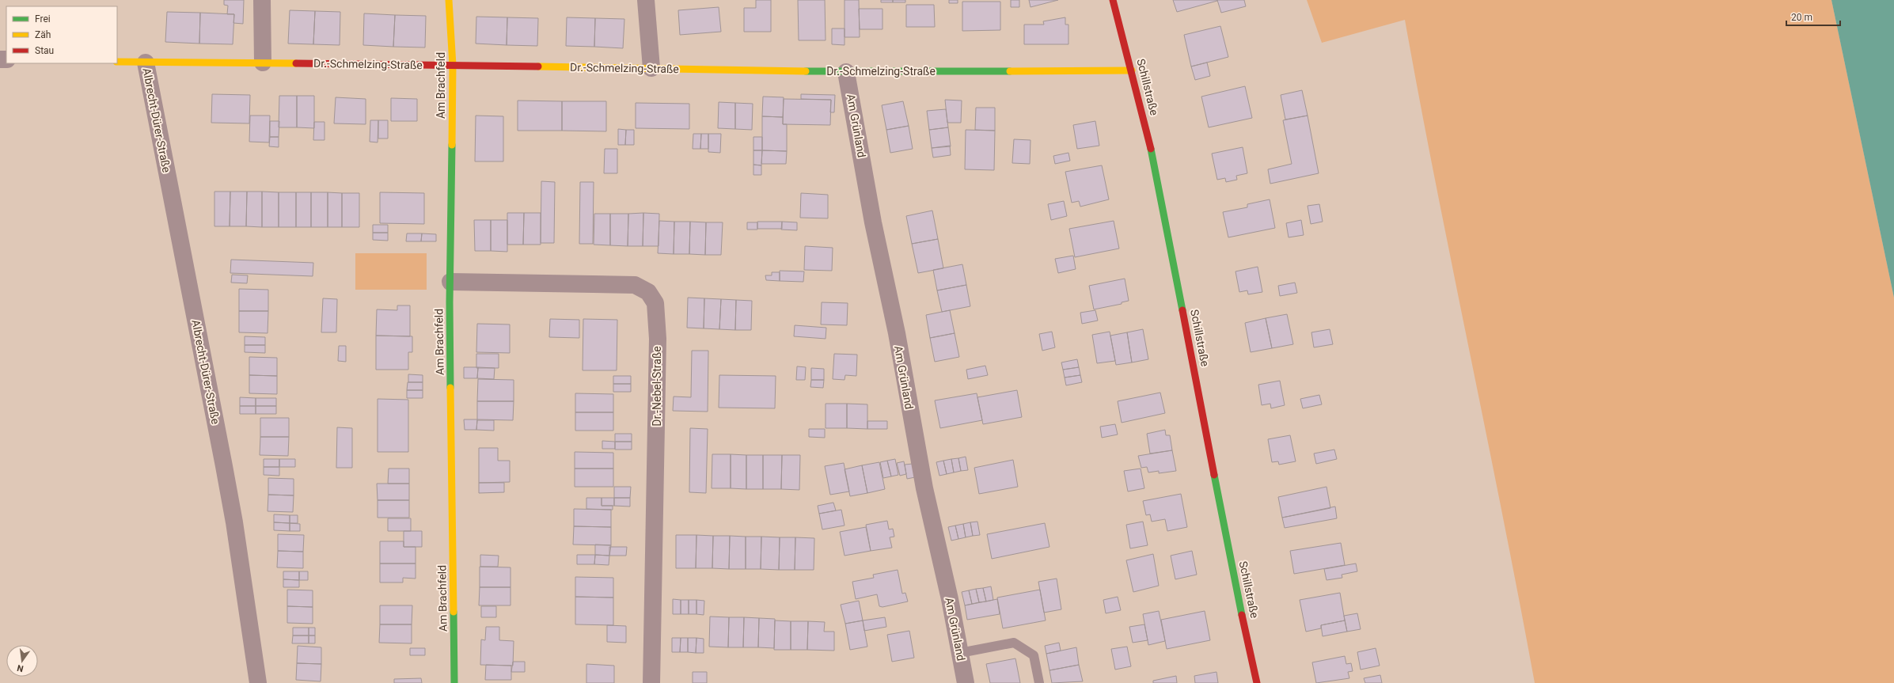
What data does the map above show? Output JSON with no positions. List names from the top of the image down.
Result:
{
  "streets": {
    "street": [
      "Dr.-Schmelzing-Straße",
      "Am Brachfeld",
      "Schillstraße",
      "Albrecht-Dürer-Straße",
      "Am Grünland",
      "Dr.-Nebel-Straße"
    ]
  },
  "crossings": [
    ["Dr.-Schmelzing-Straße", "Am Brachfeld"],
    ["Dr.-Schmelzing-Straße", "Schillstraße"],
    ["Dr.-Schmelzing-Straße", "Albrecht-Dürer-Straße"],
    ["Dr.-Schmelzing-Straße", "Am Grünland"],
    ["Am Brachfeld", "Dr.-Nebel-Straße"]
  ],
  "legend": ["Frei", "Zäh", "Stau"],
  "scale_bar": "20 m",
  "north": "bottom"
}
